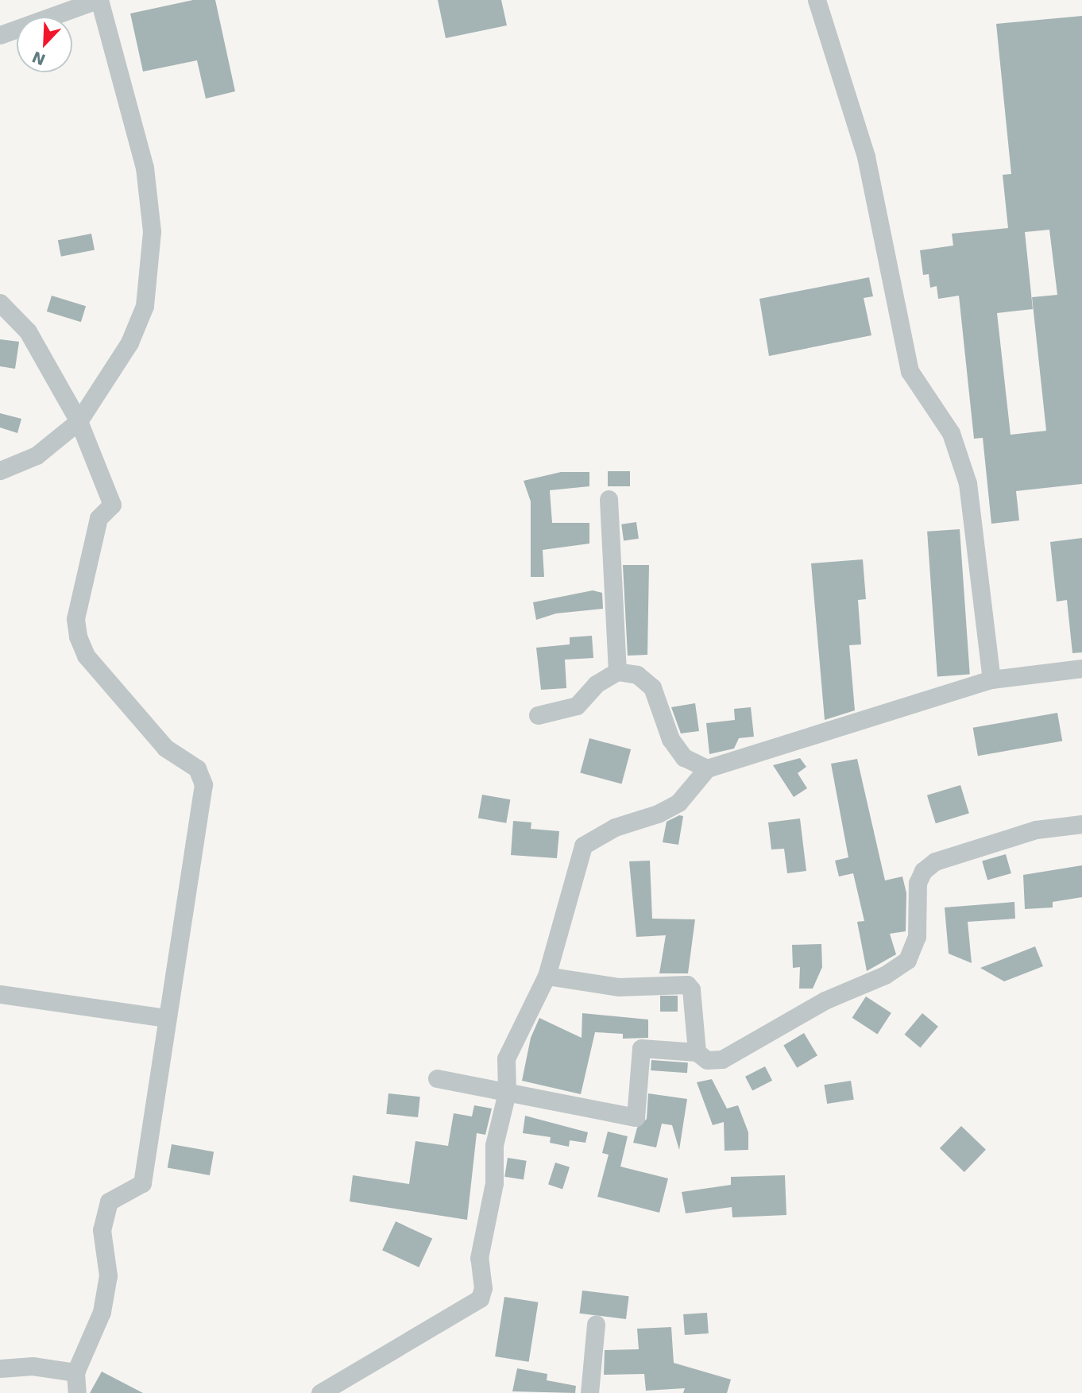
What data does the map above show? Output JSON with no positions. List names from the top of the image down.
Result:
{
  "north": "bottom left"
}
